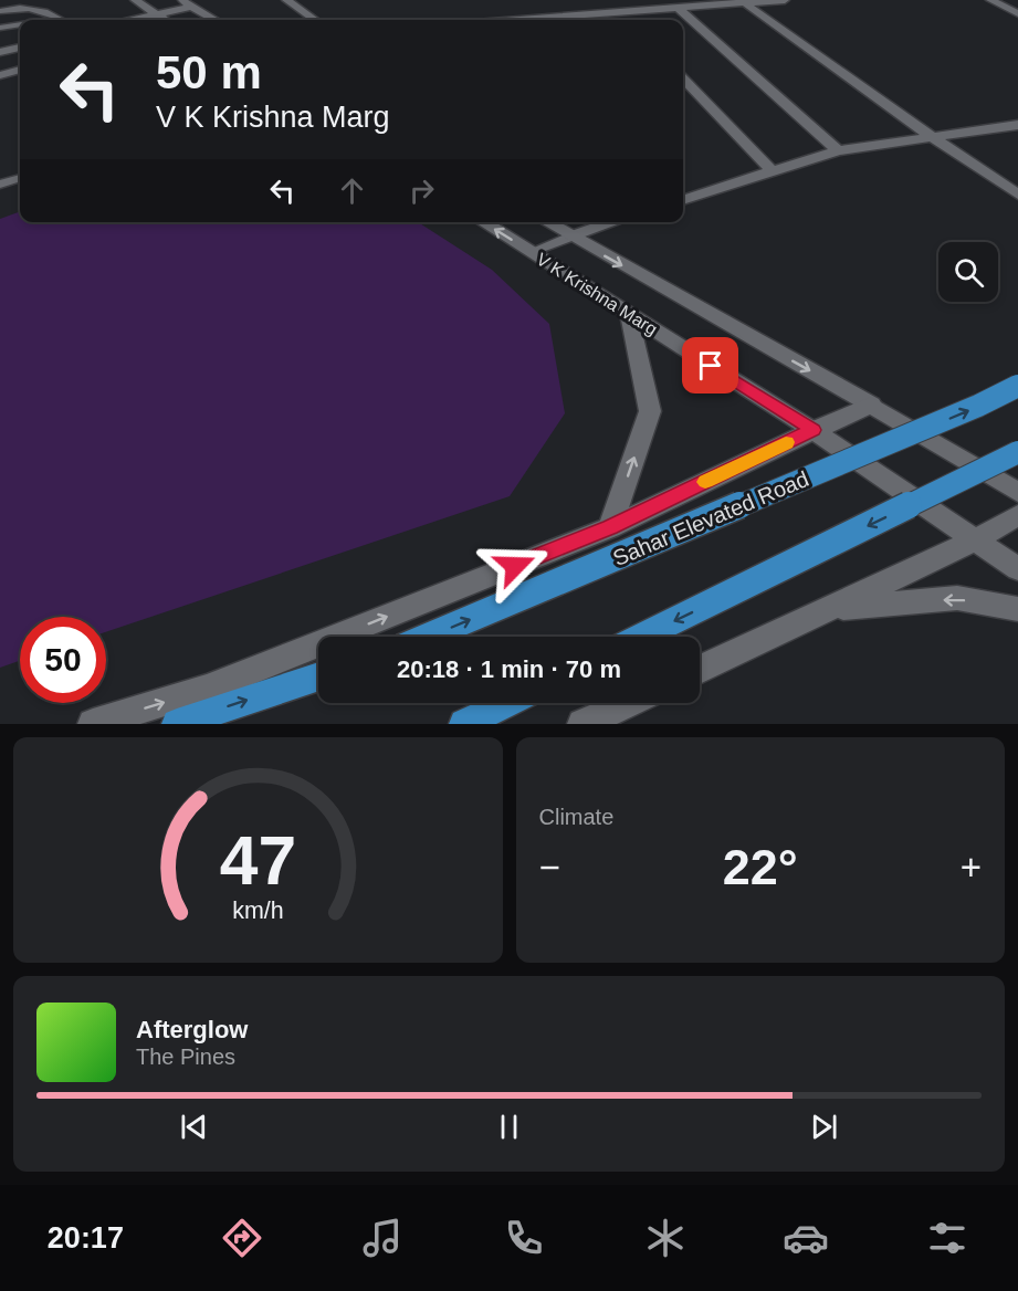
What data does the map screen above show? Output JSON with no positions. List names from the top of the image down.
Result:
{
  "streets": {
    "main road": ["Sahar Elevated Road"],
    "street": ["V K Krishna Marg"]
  },
  "page": {
    "turn": ["50 m", "V K Krishna Marg"],
    "limit": "50",
    "trip": "20:18 · 1 min · 70 m",
    "tile": "Climate",
    "heat": ["−", "22°", "+"],
    "song": ["Afterglow", "The Pines"],
    "tabs": "20:17",
    "gauge": ["47", "km/h"]
  }
}
